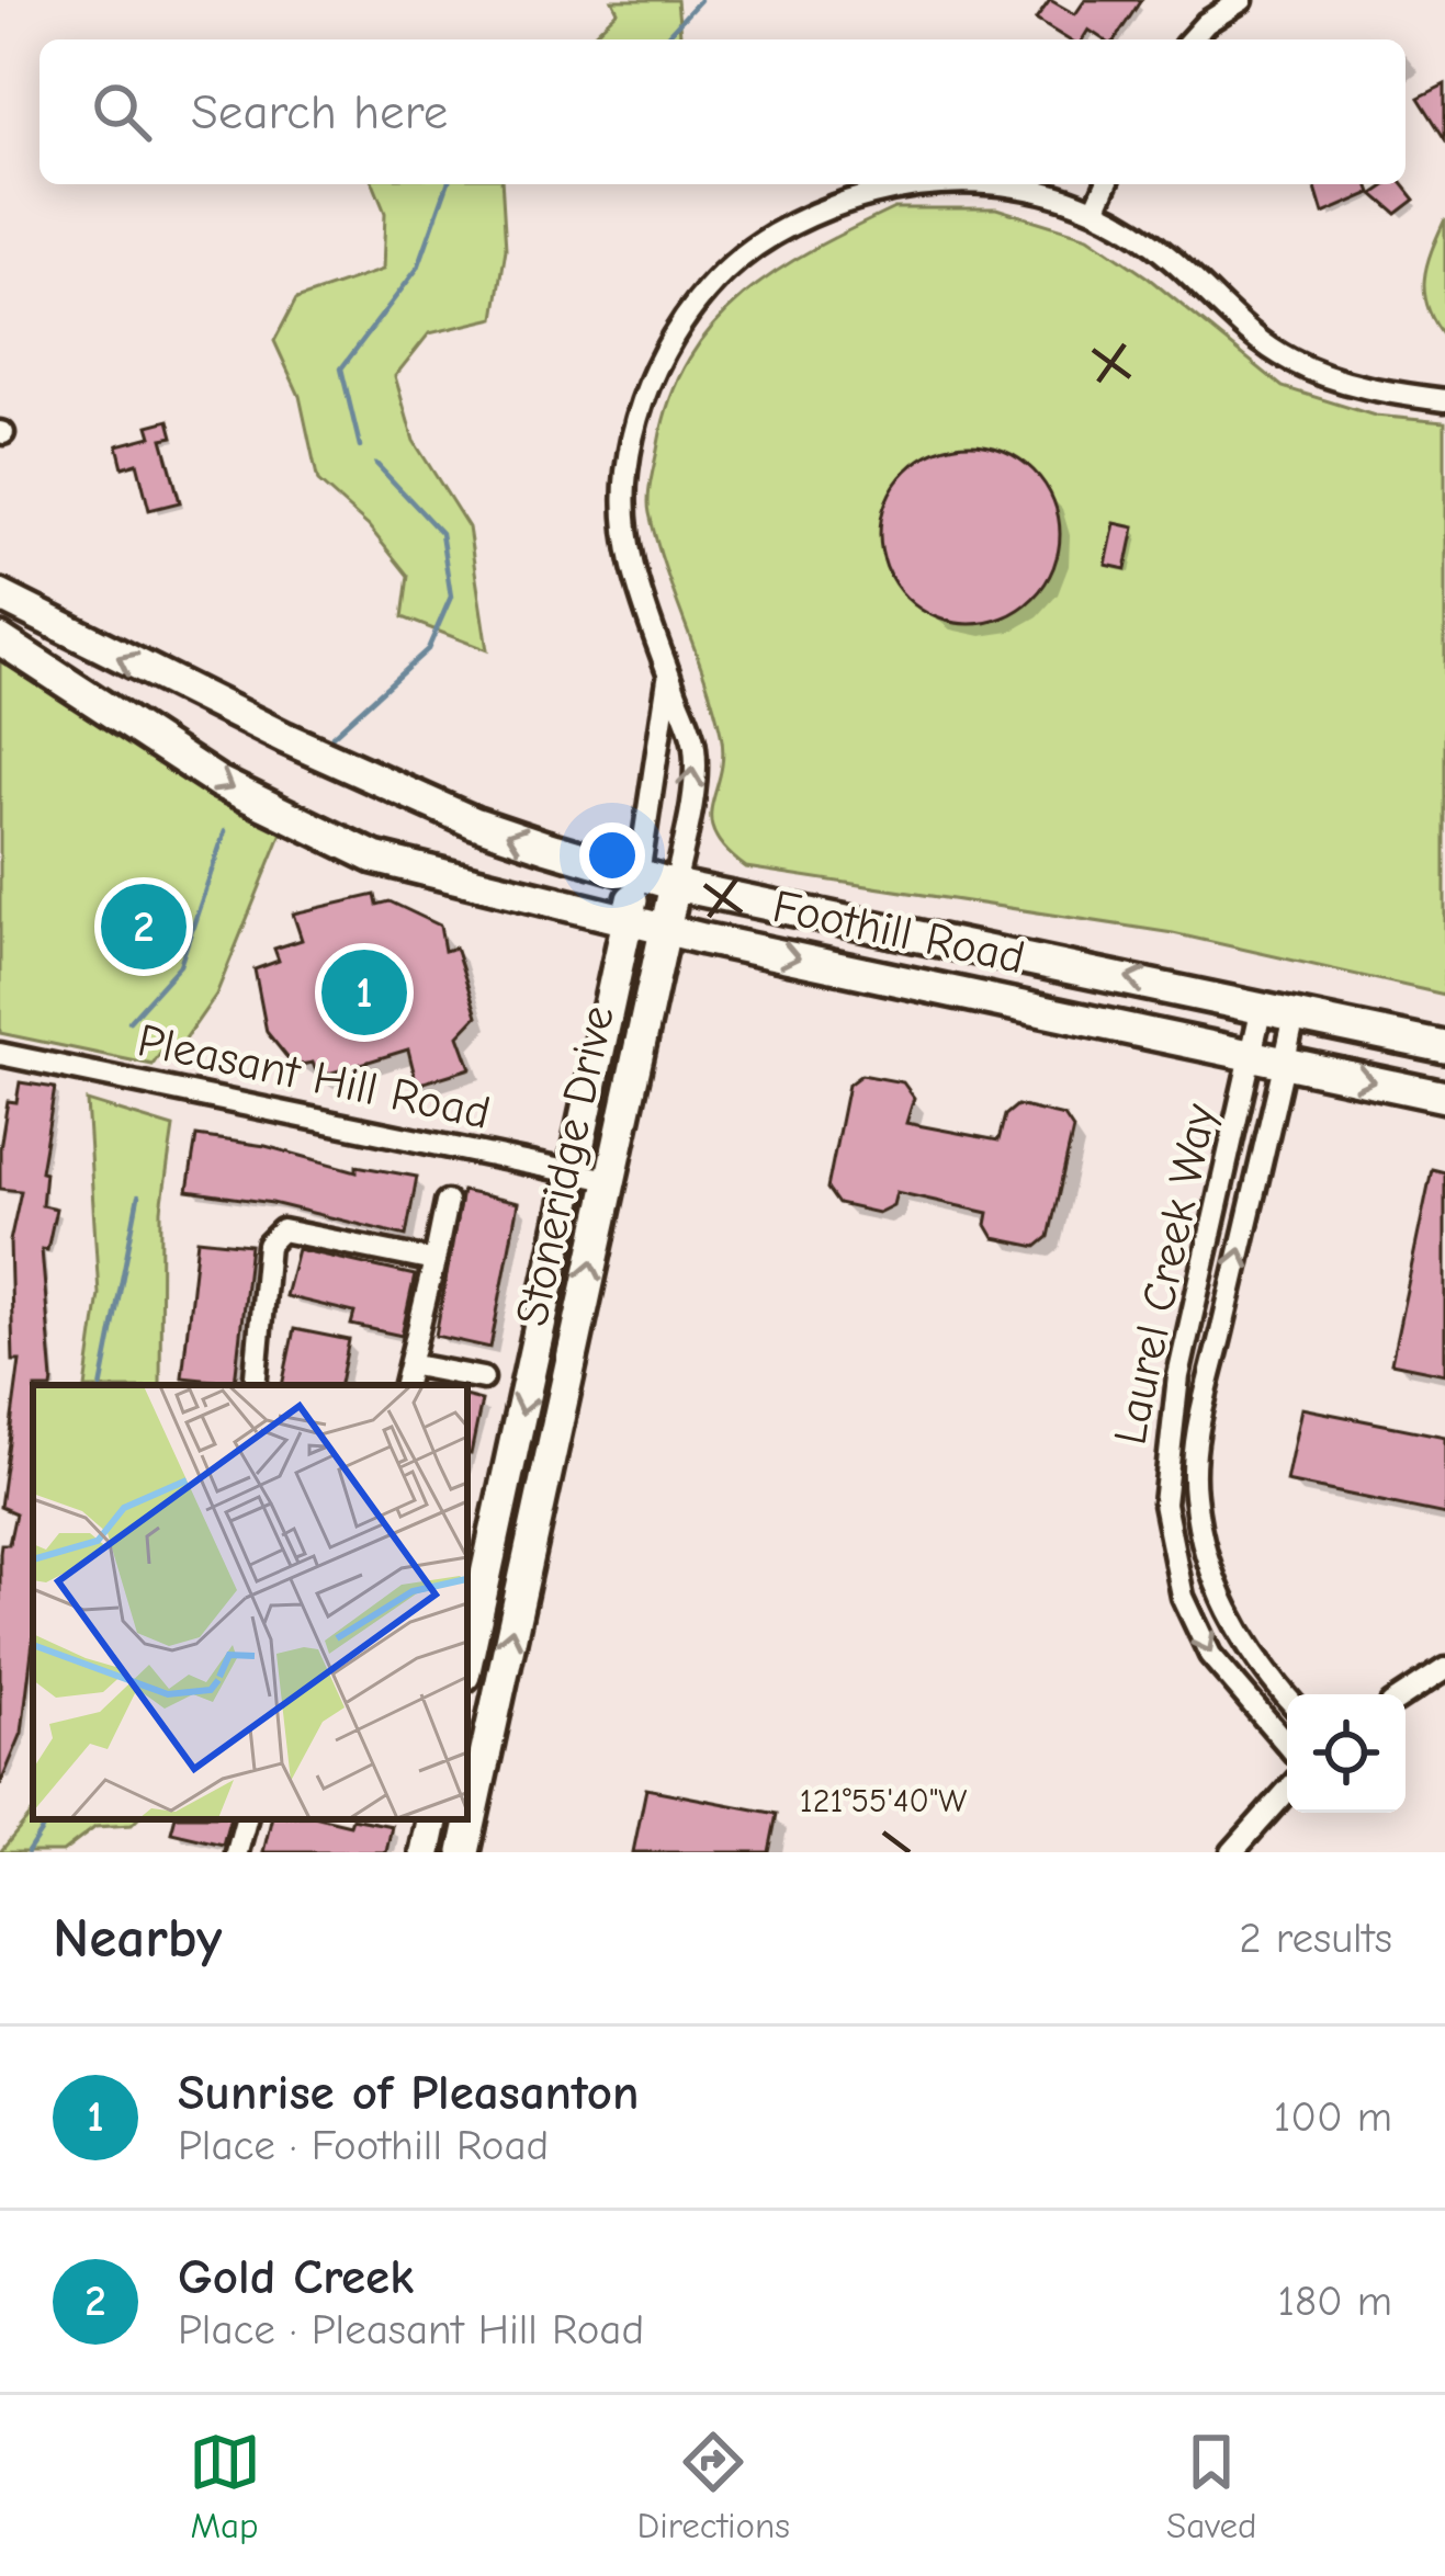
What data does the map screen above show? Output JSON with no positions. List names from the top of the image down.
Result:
{
  "streets": {
    "main road": ["Foothill Road", "Stoneridge Drive"],
    "street": ["Pleasant Hill Road", "Laurel Creek Way"]
  },
  "crossings": [
    ["Foothill Road", "Stoneridge Drive"],
    ["Foothill Road", "Laurel Creek Way"],
    ["Pleasant Hill Road", "Stoneridge Drive"]
  ],
  "page": {
    "search": "Search here",
    "pins": ["2", "1"],
    "heading": ["Nearby", "2 results"],
    "list": [
      {
        "mark": "1",
        "name": "Sunrise of Pleasanton",
        "note": "Place · Foothill Road",
        "value": "100 m"
      },
      {
        "mark": "2",
        "name": "Gold Creek",
        "note": "Place · Pleasant Hill Road",
        "value": "180 m"
      }
    ],
    "nav": ["Map", "Directions", "Saved"]
  },
  "coordinates": ["121°55'40\"W"]
}
